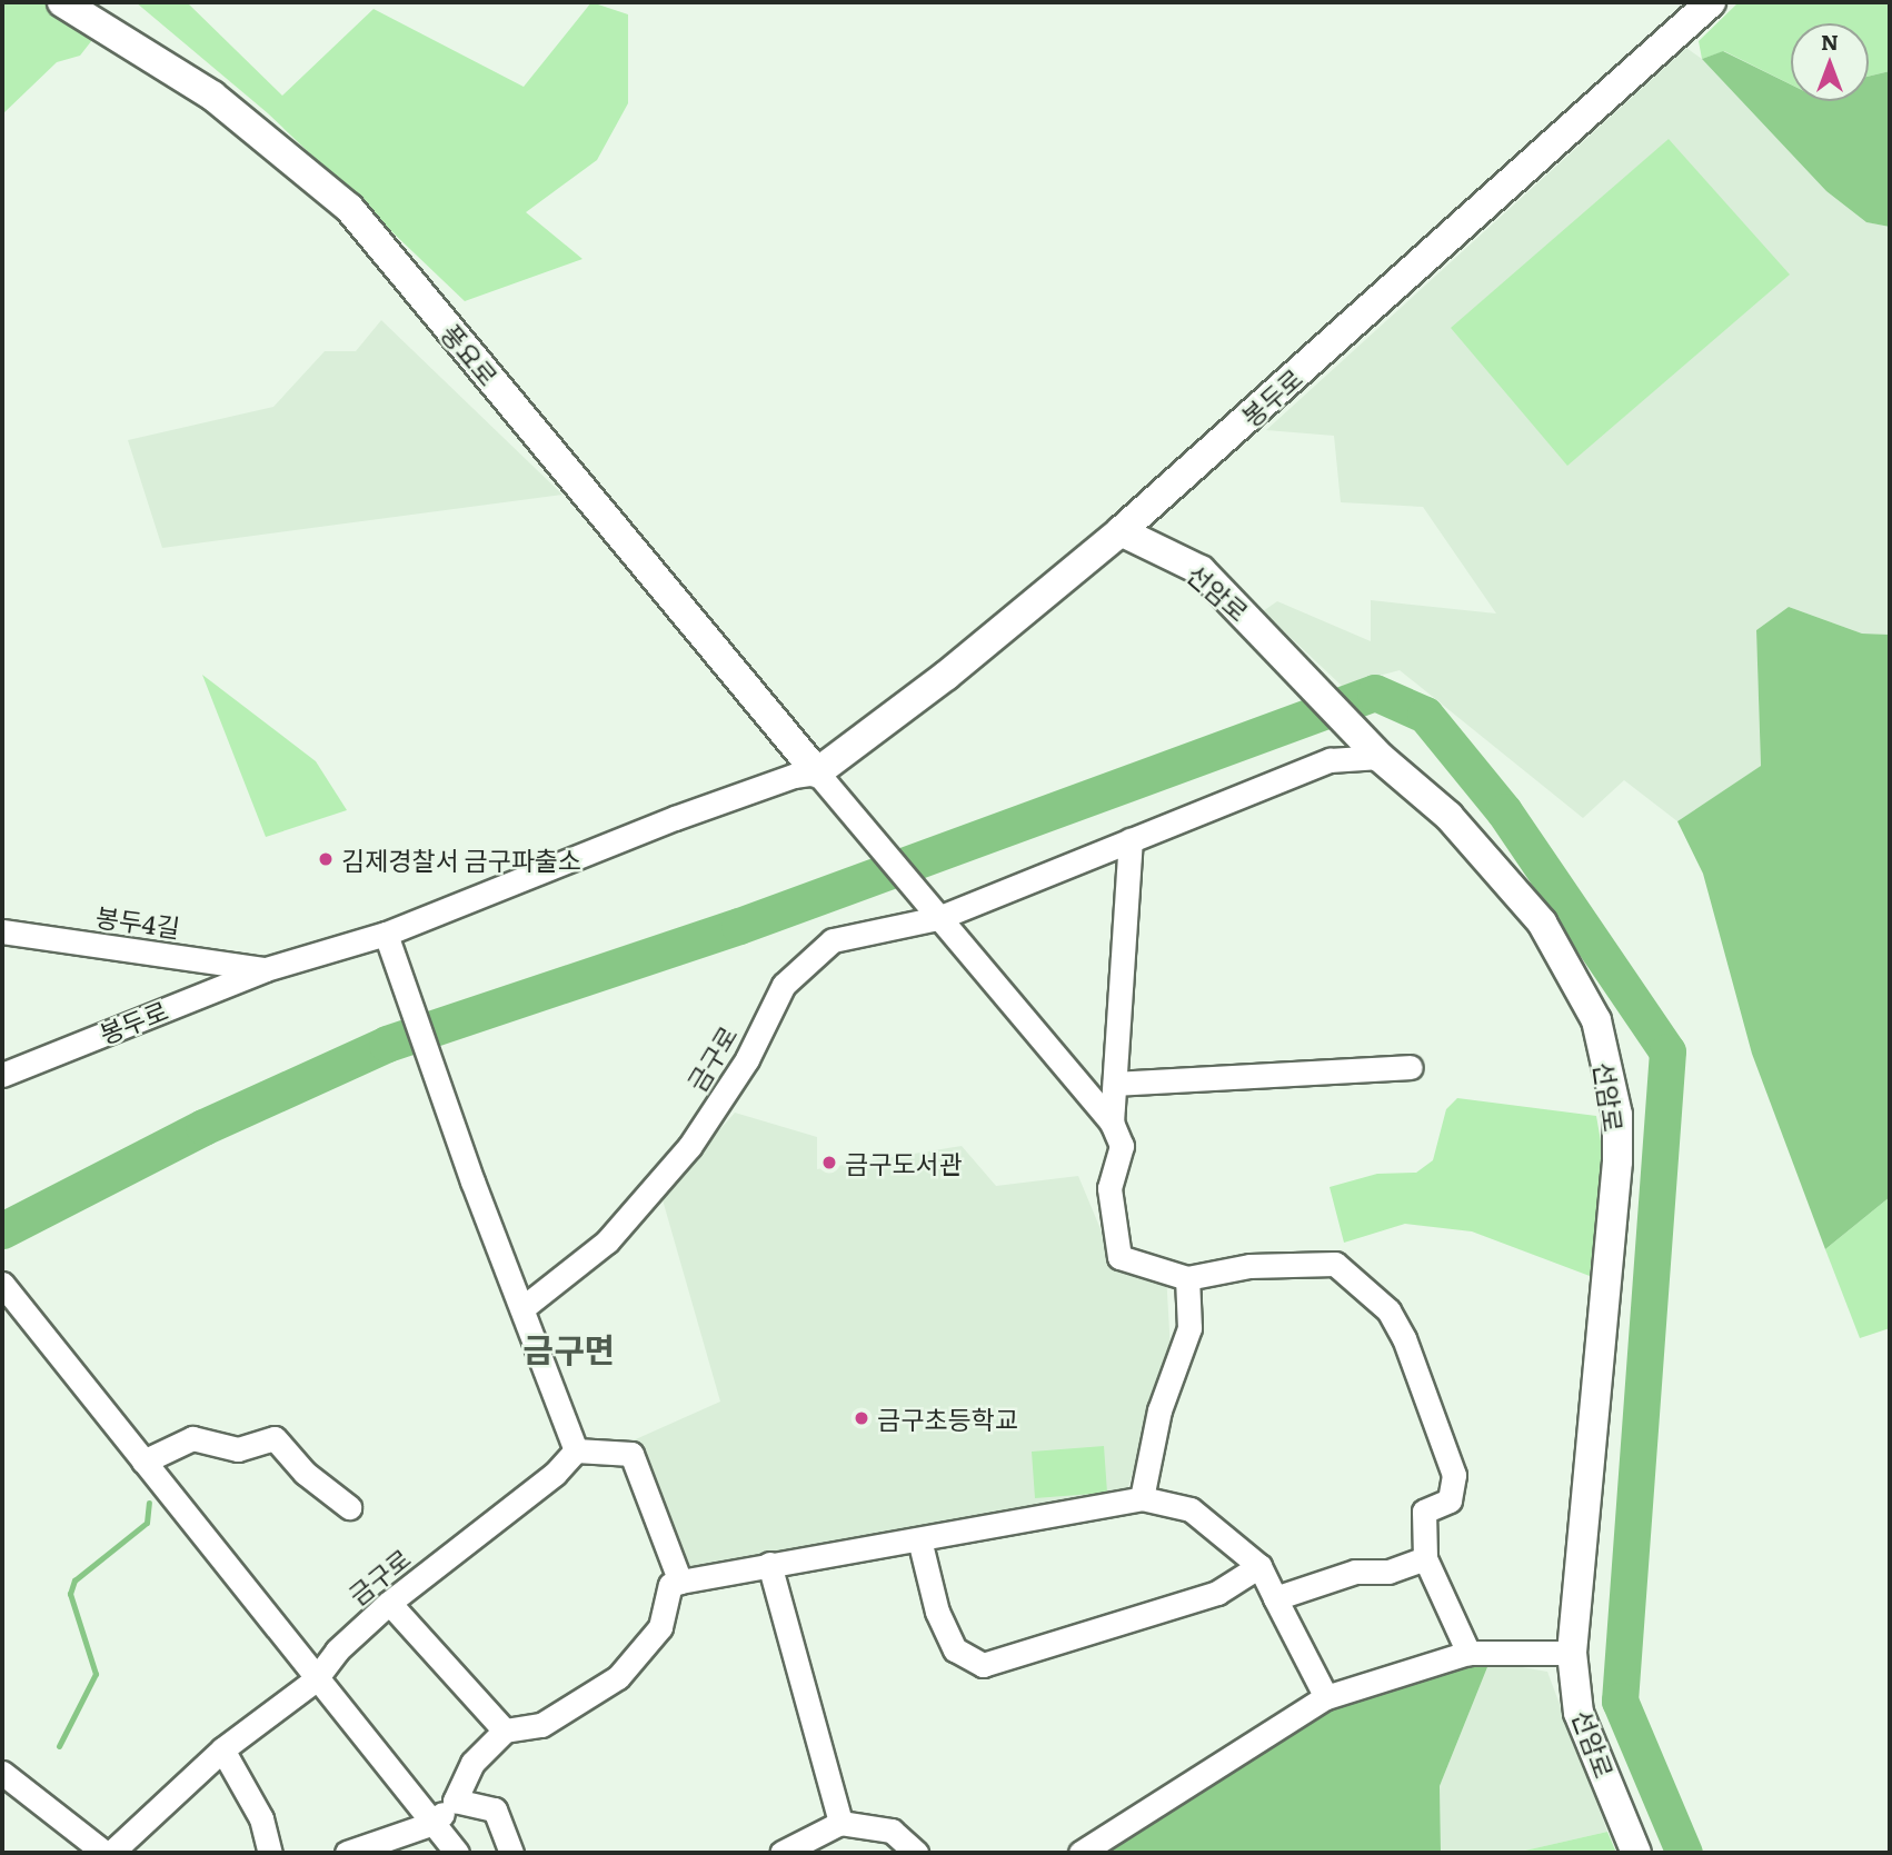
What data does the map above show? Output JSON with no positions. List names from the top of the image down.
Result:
{
  "streets": {
    "main road": ["풍요로", "봉두로", "선암로"],
    "street": ["봉두4길", "금구로"]
  },
  "crossings": [
    ["풍요로", "봉두로"],
    ["봉두로", "선암로"],
    ["봉두로", "봉두4길"],
    ["선암로", "금구로"]
  ],
  "districts": ["금구면"],
  "places": ["김제경찰서 금구파출소", "금구도서관", "금구초등학교"],
  "north": "top"
}
